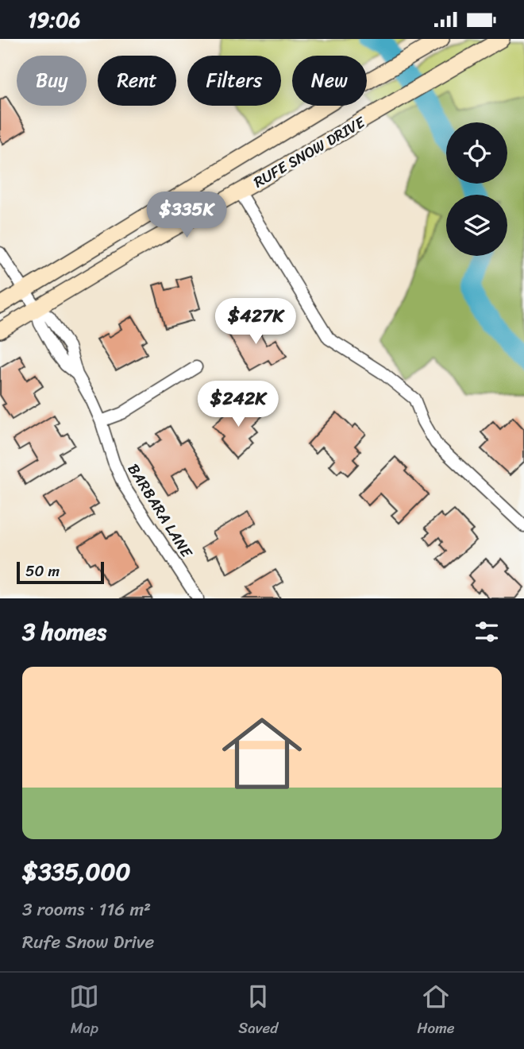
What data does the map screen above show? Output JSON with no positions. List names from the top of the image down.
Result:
{
  "streets": {
    "main road": ["RUFE SNOW DRIVE"],
    "street": ["BARBARA LANE"]
  },
  "crossings": [
    ["RUFE SNOW DRIVE", "BARBARA LANE"]
  ],
  "scale_bar": "50 m",
  "page": {
    "status": "19:06",
    "chip": [
      "Buy",
      "Rent",
      "Filters",
      "New"
    ],
    "price": ["$335K", "$427K", "$242K"],
    "scale": "50 m",
    "heading": "3 homes",
    "list": [
      {
        "name": "$335,000",
        "note": "3 rooms · 116 m² · Rufe Snow Drive"
      }
    ],
    "tabs": ["Map", "Saved", "Home"]
  }
}
